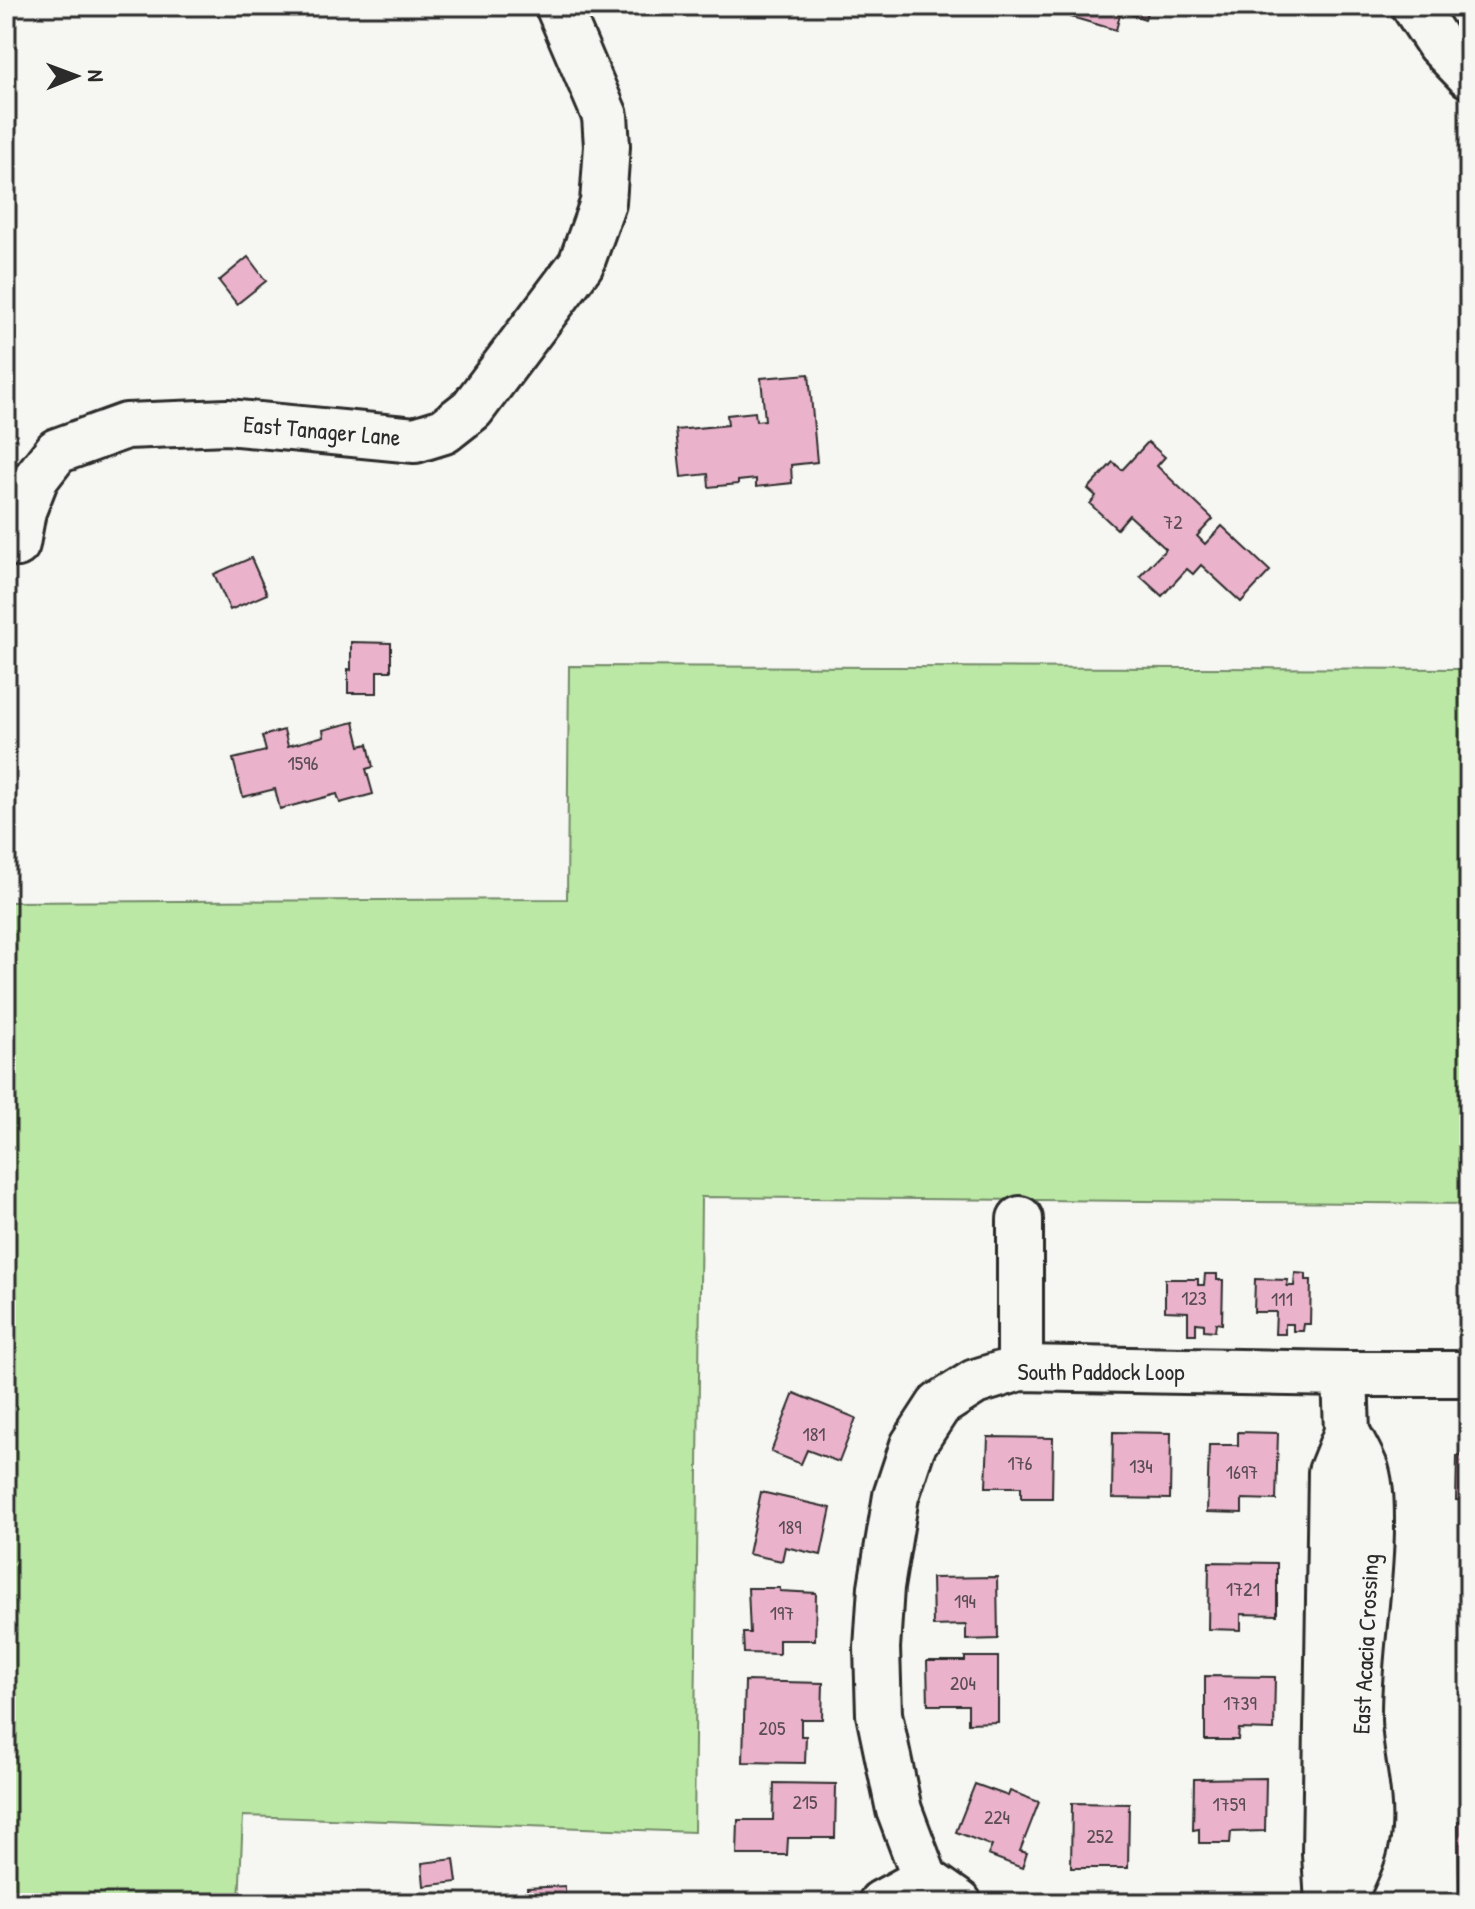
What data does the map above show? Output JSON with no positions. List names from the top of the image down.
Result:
{
  "streets": {
    "street": ["East Tanager Lane", "South Paddock Loop", "East Acacia Crossing"]
  },
  "crossings": [
    ["South Paddock Loop", "East Acacia Crossing"]
  ],
  "house_numbers": [
    "72",
    "1596",
    "123",
    "111",
    "181",
    "176",
    "134",
    "1697",
    "189",
    "1721",
    "194",
    "197",
    "204",
    "1739",
    "205",
    "215",
    "1759",
    "224",
    "252"
  ],
  "north": "right"
}
